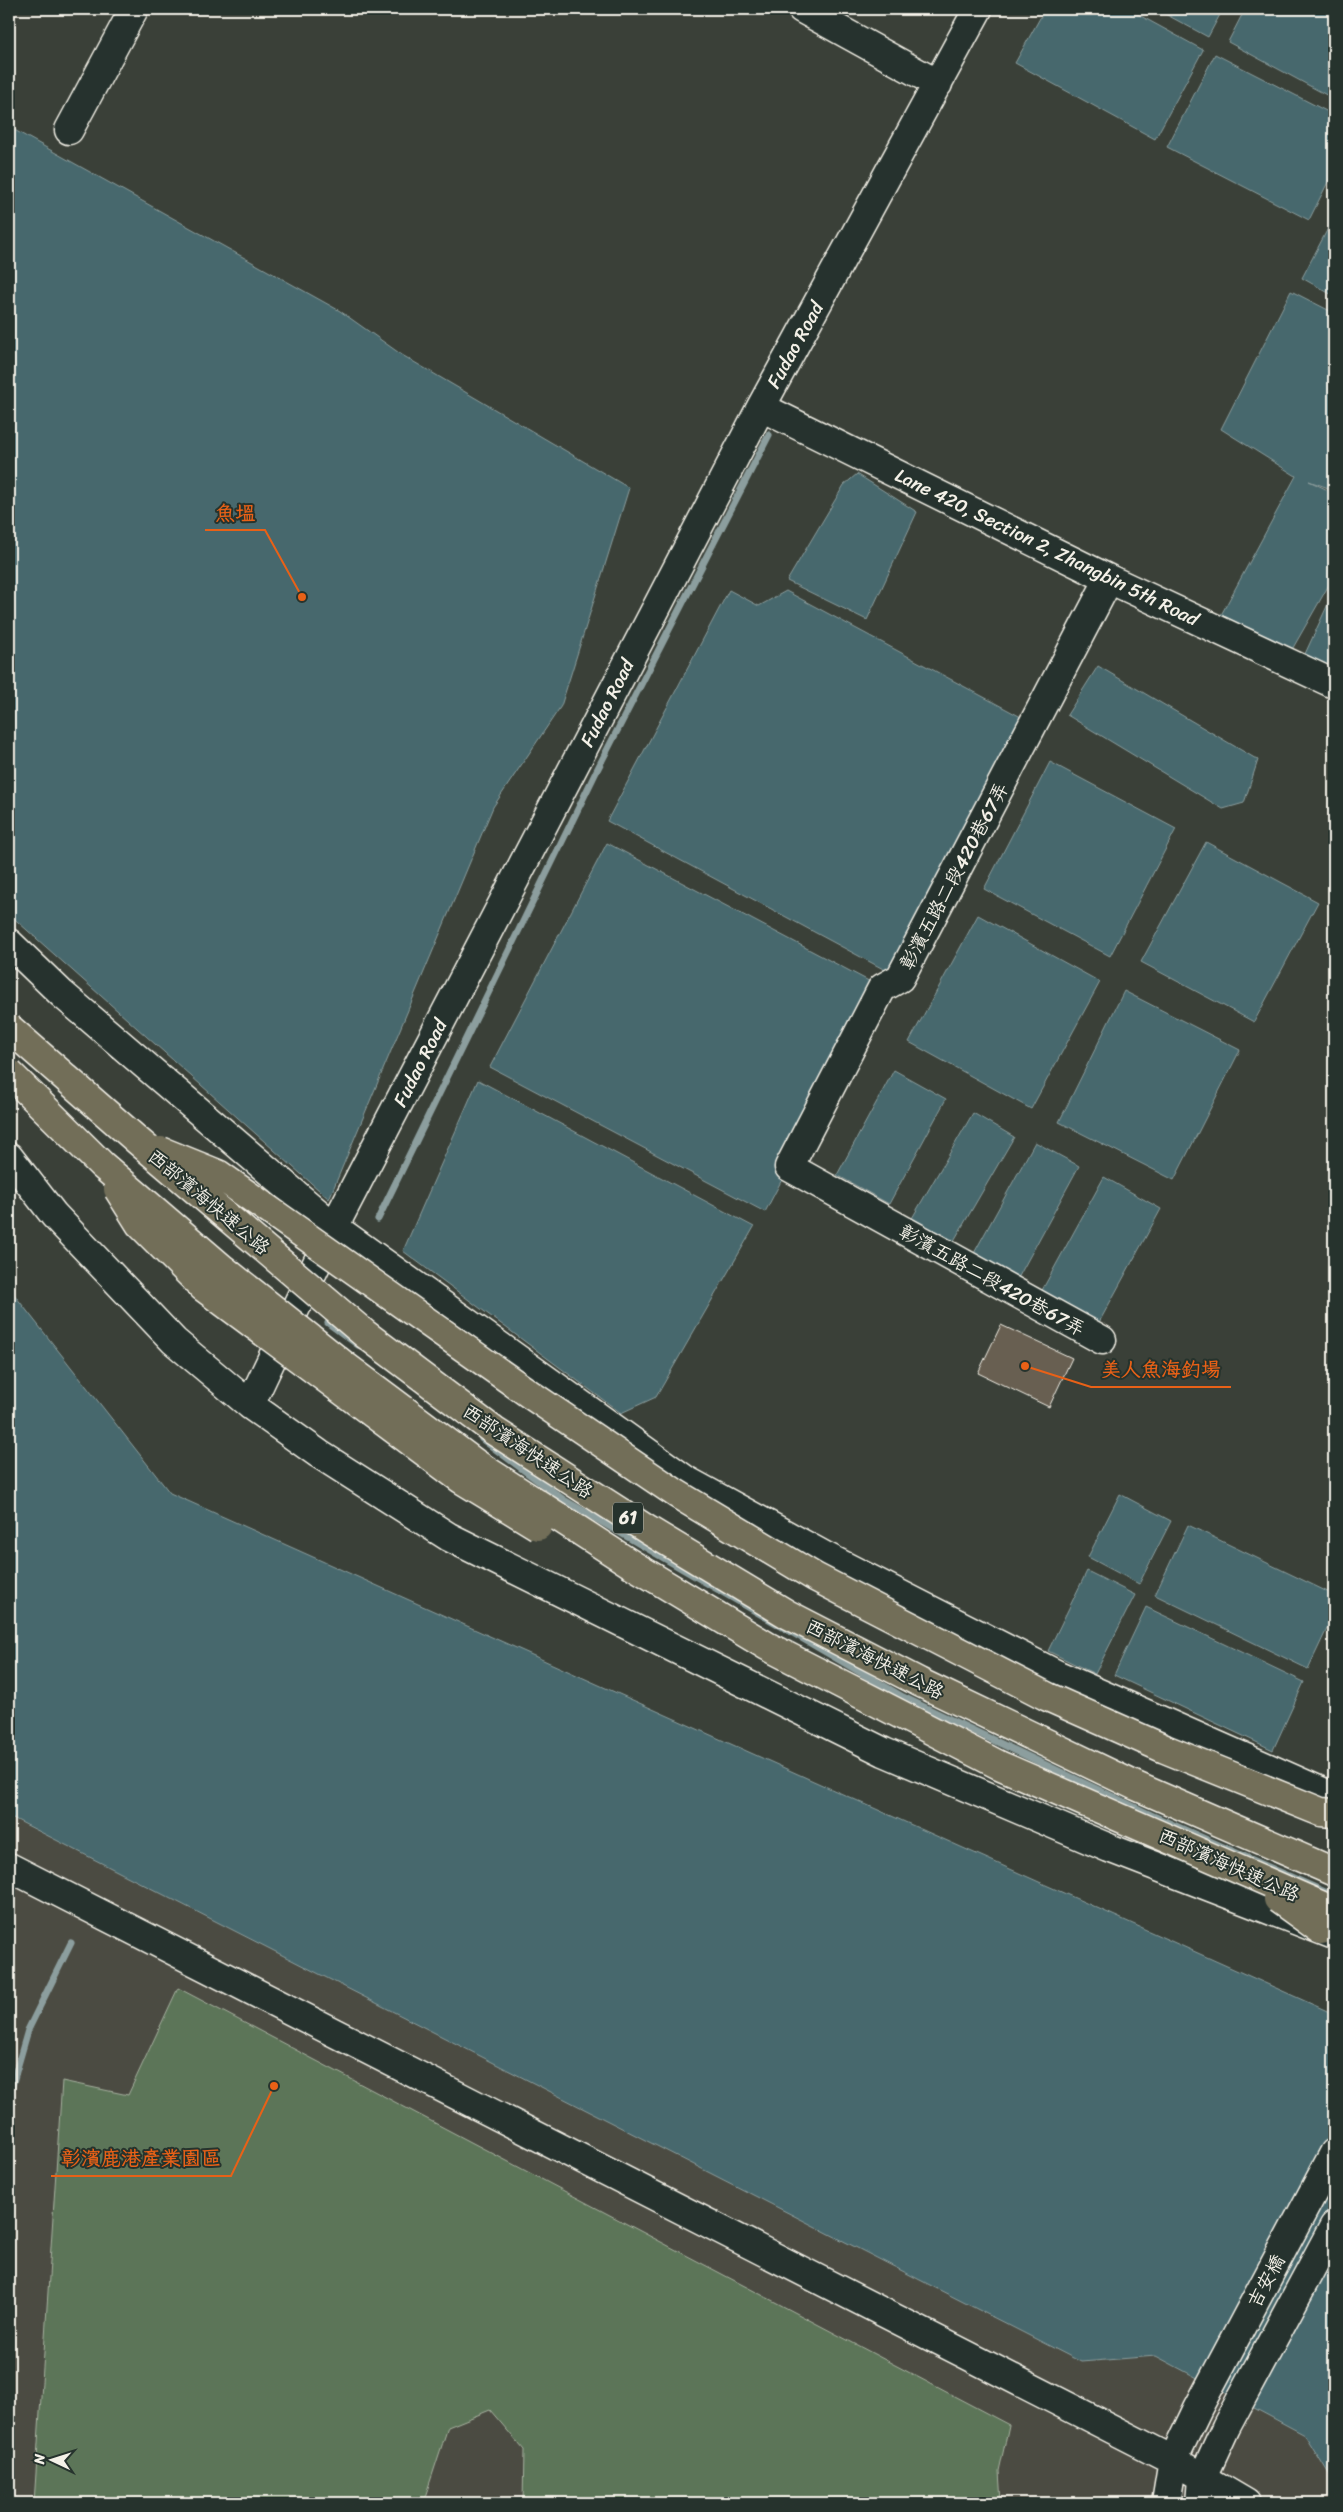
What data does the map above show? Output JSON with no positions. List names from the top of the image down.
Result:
{
  "streets": {
    "highway": ["西部濱海快速公路", "61"],
    "street": [
      "Fudao Road",
      "Lane 420, Section 2, Zhangbin 5th Road",
      "彰濱五路二段420巷67弄",
      "吉安橋"
    ]
  },
  "crossings": [
    ["Fudao Road", "Lane 420, Section 2, Zhangbin 5th Road"],
    ["Lane 420, Section 2, Zhangbin 5th Road", "彰濱五路二段420巷67弄"]
  ],
  "places": ["魚塭", "美人魚海釣場", "彰濱鹿港產業園區"],
  "north": "left"
}
